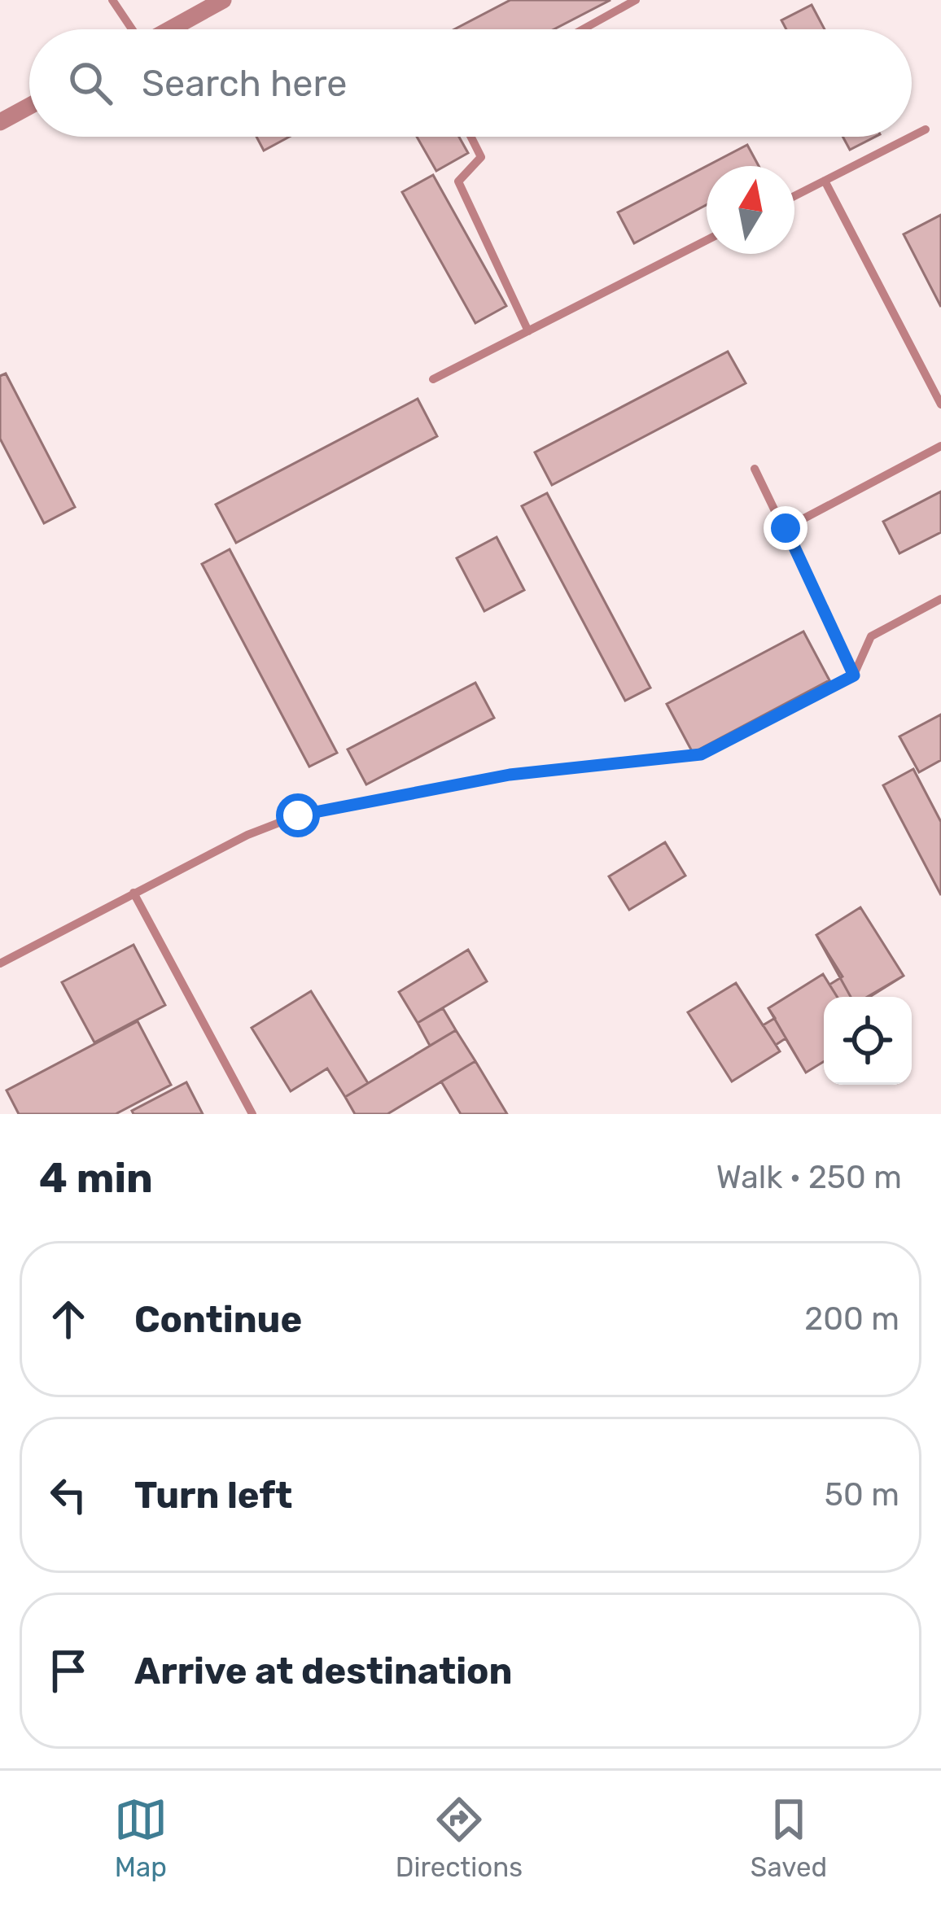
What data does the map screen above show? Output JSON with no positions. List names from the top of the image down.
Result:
{
  "north": "top",
  "page": {
    "search": "Search here",
    "heading": ["4 min", "Walk · 250 m"],
    "list": [
      ["Continue", "200 m"],
      ["Turn left", "50 m"],
      "Arrive at destination"
    ],
    "nav": ["Map", "Directions", "Saved"]
  }
}
